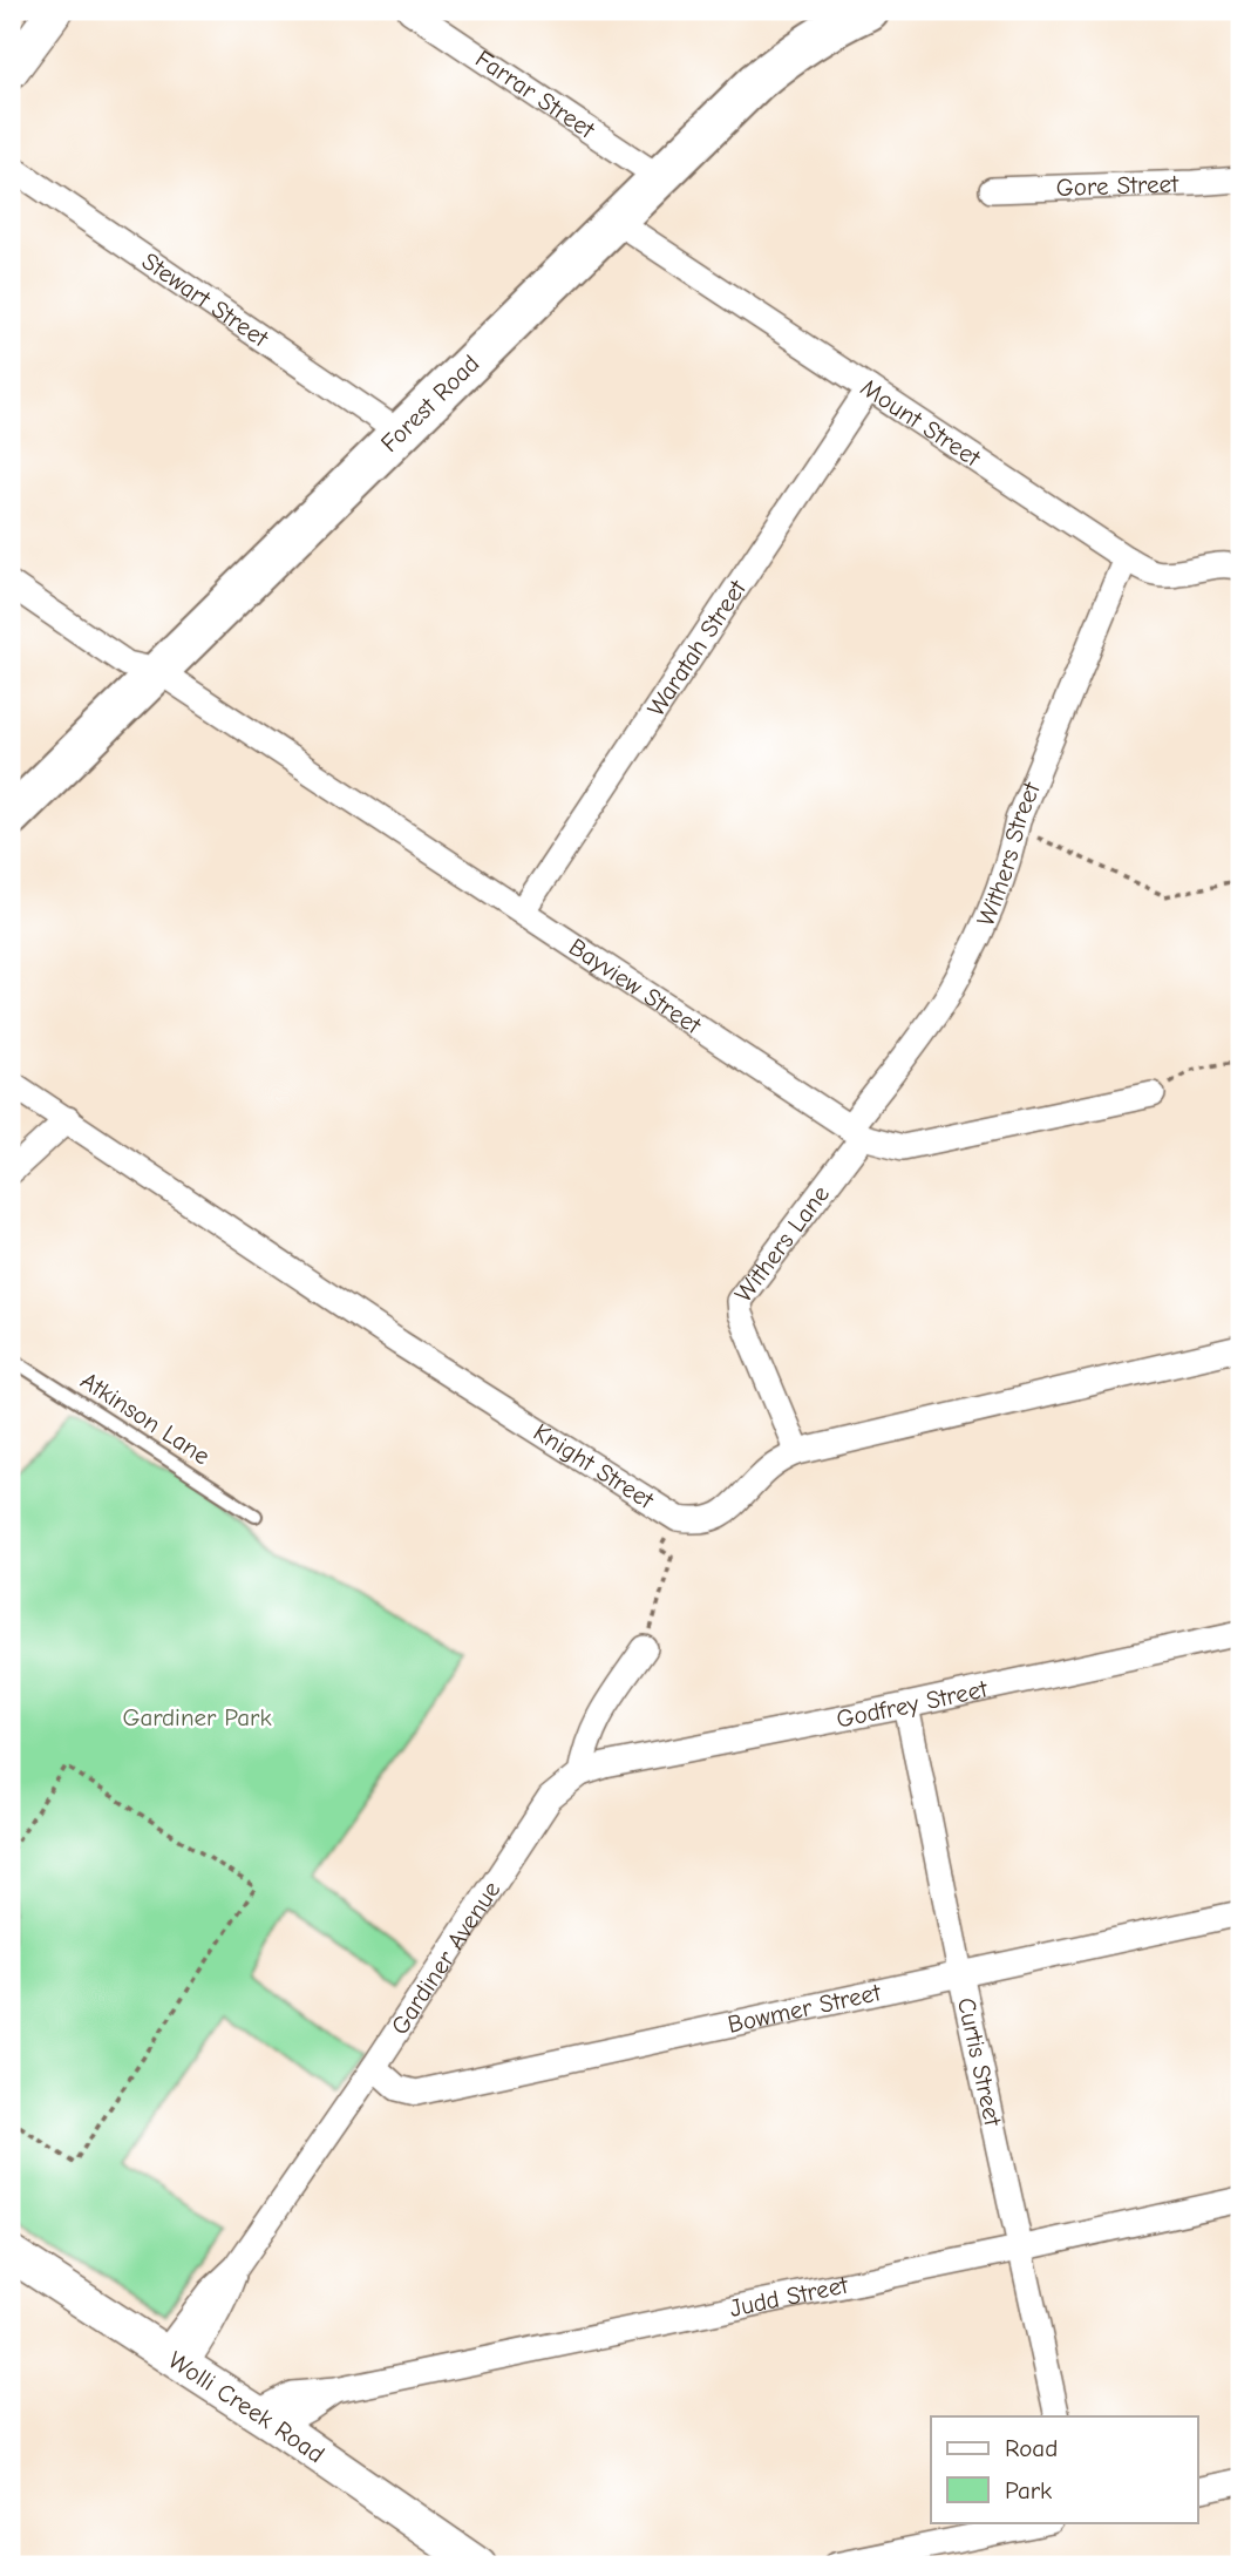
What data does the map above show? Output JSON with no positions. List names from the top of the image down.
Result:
{
  "streets": {
    "main road": ["Forest Road"],
    "street": [
      "Farrar Street",
      "Gore Street",
      "Stewart Street",
      "Mount Street",
      "Waratah Street",
      "Withers Street",
      "Bayview Street",
      "Withers Lane",
      "Knight Street",
      "Godfrey Street",
      "Gardiner Avenue",
      "Bowmer Street",
      "Curtis Street",
      "Judd Street",
      "Wolli Creek Road"
    ],
    "lane": ["Atkinson Lane"]
  },
  "crossings": [
    ["Farrar Street", "Forest Road"],
    ["Stewart Street", "Forest Road"],
    ["Forest Road", "Mount Street"],
    ["Forest Road", "Bayview Street"],
    ["Mount Street", "Waratah Street"],
    ["Mount Street", "Withers Street"],
    ["Waratah Street", "Bayview Street"],
    ["Withers Street", "Bayview Street"],
    ["Withers Street", "Withers Lane"],
    ["Bayview Street", "Withers Lane"],
    ["Withers Lane", "Knight Street"],
    ["Godfrey Street", "Gardiner Avenue"],
    ["Godfrey Street", "Curtis Street"],
    ["Gardiner Avenue", "Bowmer Street"],
    ["Gardiner Avenue", "Wolli Creek Road"],
    ["Bowmer Street", "Curtis Street"],
    ["Curtis Street", "Judd Street"],
    ["Judd Street", "Wolli Creek Road"]
  ],
  "parks": ["Gardiner Park"],
  "legend": ["Road", "Park"]
}
